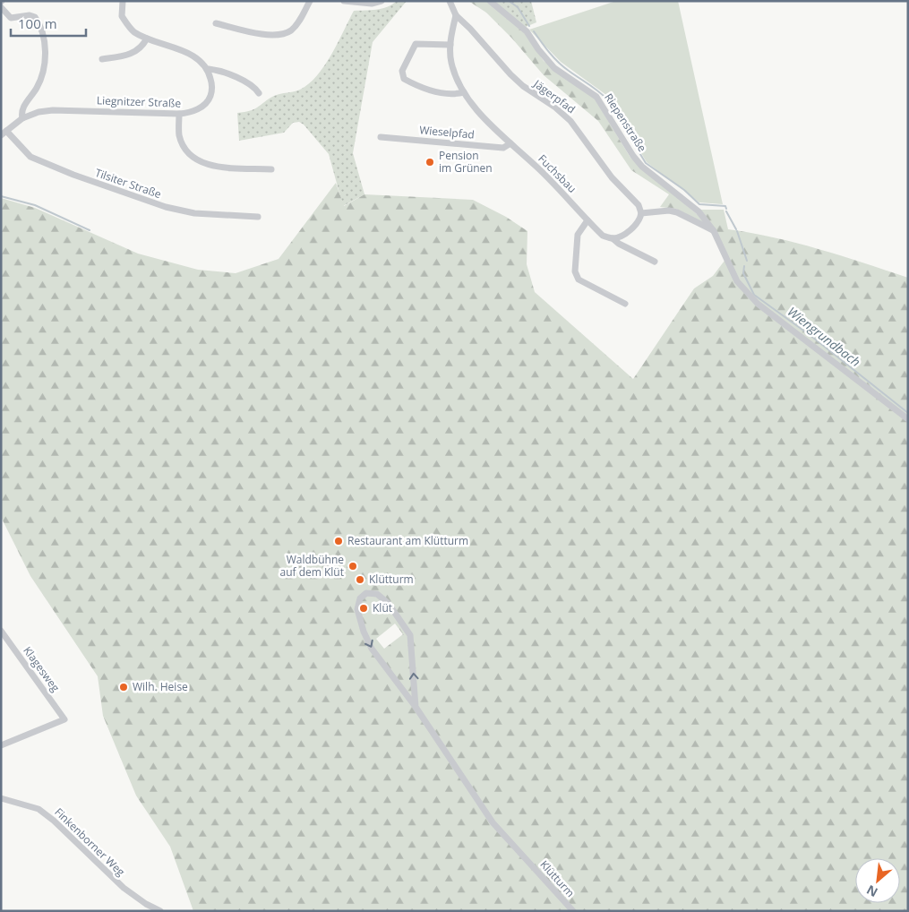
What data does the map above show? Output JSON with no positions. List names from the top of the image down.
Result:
{
  "streets": {
    "street": [
      "Jägerpfad",
      "Liegnitzer Straße",
      "Riepenstraße",
      "Wieselpfad",
      "Fuchsbau",
      "Tilsiter Straße",
      "Klagesweg",
      "Finkenborner Weg",
      "Klütturm"
    ]
  },
  "crossings": [
    ["Jägerpfad", "Fuchsbau"],
    ["Liegnitzer Straße", "Tilsiter Straße"],
    ["Wieselpfad", "Fuchsbau"]
  ],
  "water": ["Wiengrundbach"],
  "places": [
    "Pension im Grünen",
    "Restaurant am Klütturm",
    "Waldbühne auf dem Klüt",
    "Klütturm",
    "Klüt",
    "Wilh. Heise"
  ],
  "scale_bar": "100 m",
  "north": "bottom left"
}
